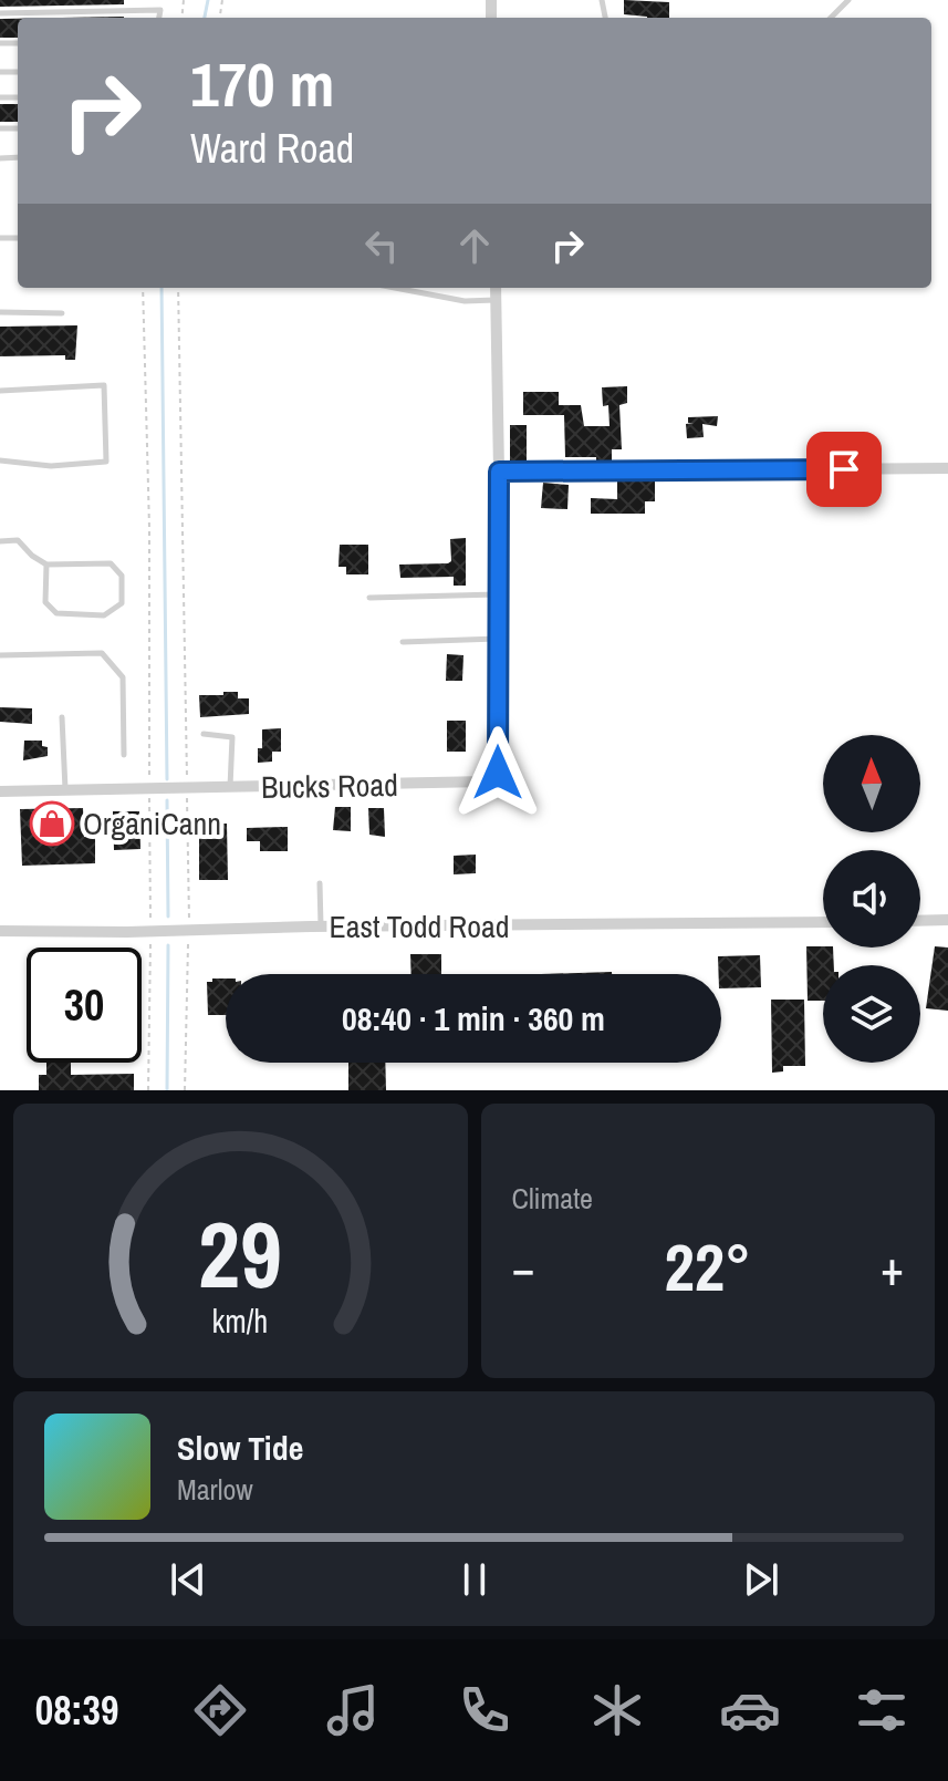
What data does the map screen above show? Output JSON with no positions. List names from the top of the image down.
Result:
{
  "streets": {
    "street": ["Bucks Road", "East Todd Road"]
  },
  "places": {
    "shop": ["OrganiCann"]
  },
  "north": "top",
  "page": {
    "turn": ["170 m", "Ward Road"],
    "limit": "30",
    "trip": "08:40 · 1 min · 360 m",
    "tile": "Climate",
    "heat": ["−", "22°", "+"],
    "song": ["Slow Tide", "Marlow"],
    "tabs": "08:39",
    "gauge": ["29", "km/h"]
  }
}
